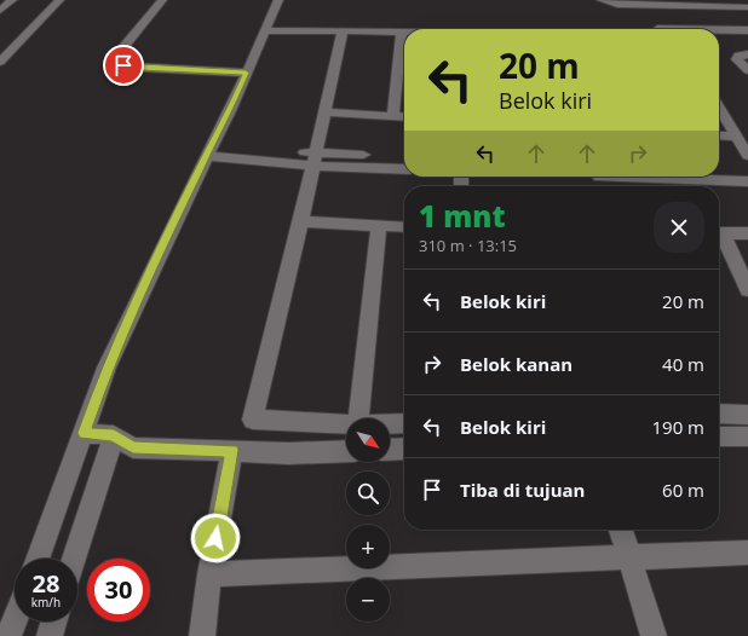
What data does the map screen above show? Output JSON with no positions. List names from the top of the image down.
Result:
{
  "north": "bottom right",
  "page": {
    "turn": ["20 m", "Belok kiri"],
    "heading": ["1 mnt", "310 m · 13:15"],
    "list": [
      {
        "name": "Belok kiri",
        "value": "20 m"
      },
      {
        "name": "Belok kanan",
        "value": "40 m"
      },
      {
        "name": "Belok kiri",
        "value": "190 m"
      },
      {
        "name": "Tiba di tujuan",
        "value": "60 m"
      }
    ],
    "map_buttons": ["+", "−"],
    "speed": "28 km/h",
    "limit": "30"
  }
}
